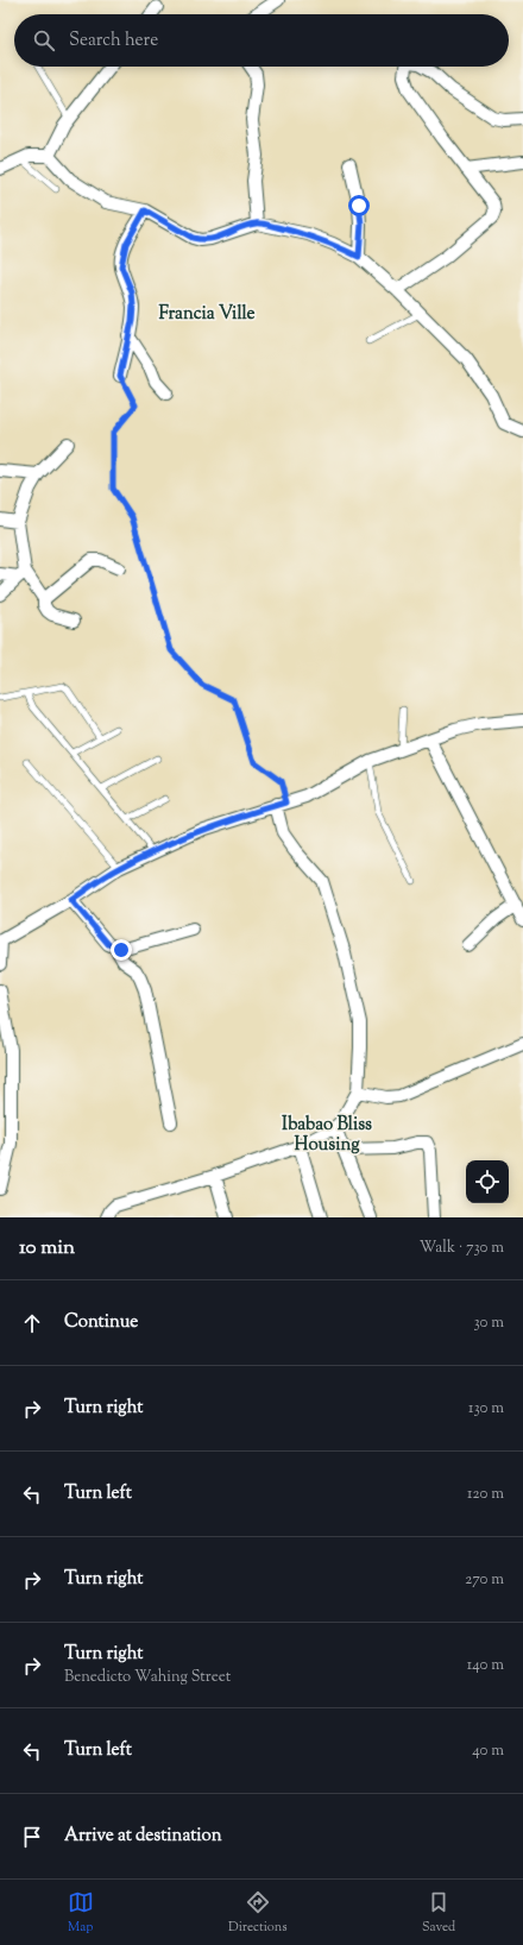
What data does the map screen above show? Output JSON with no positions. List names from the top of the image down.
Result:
{
  "districts": ["Francia Ville", "Ibabao Bliss Housing"],
  "page": {
    "search": "Search here",
    "heading": ["10 min", "Walk · 730 m"],
    "list": [
      ["Continue", "30 m"],
      ["Turn right", "130 m"],
      ["Turn left", "120 m"],
      ["Turn right", "270 m"],
      ["Turn right", "Benedicto Wahing Street", "140 m"],
      ["Turn left", "40 m"],
      "Arrive at destination"
    ],
    "nav": ["Map", "Directions", "Saved"]
  }
}
